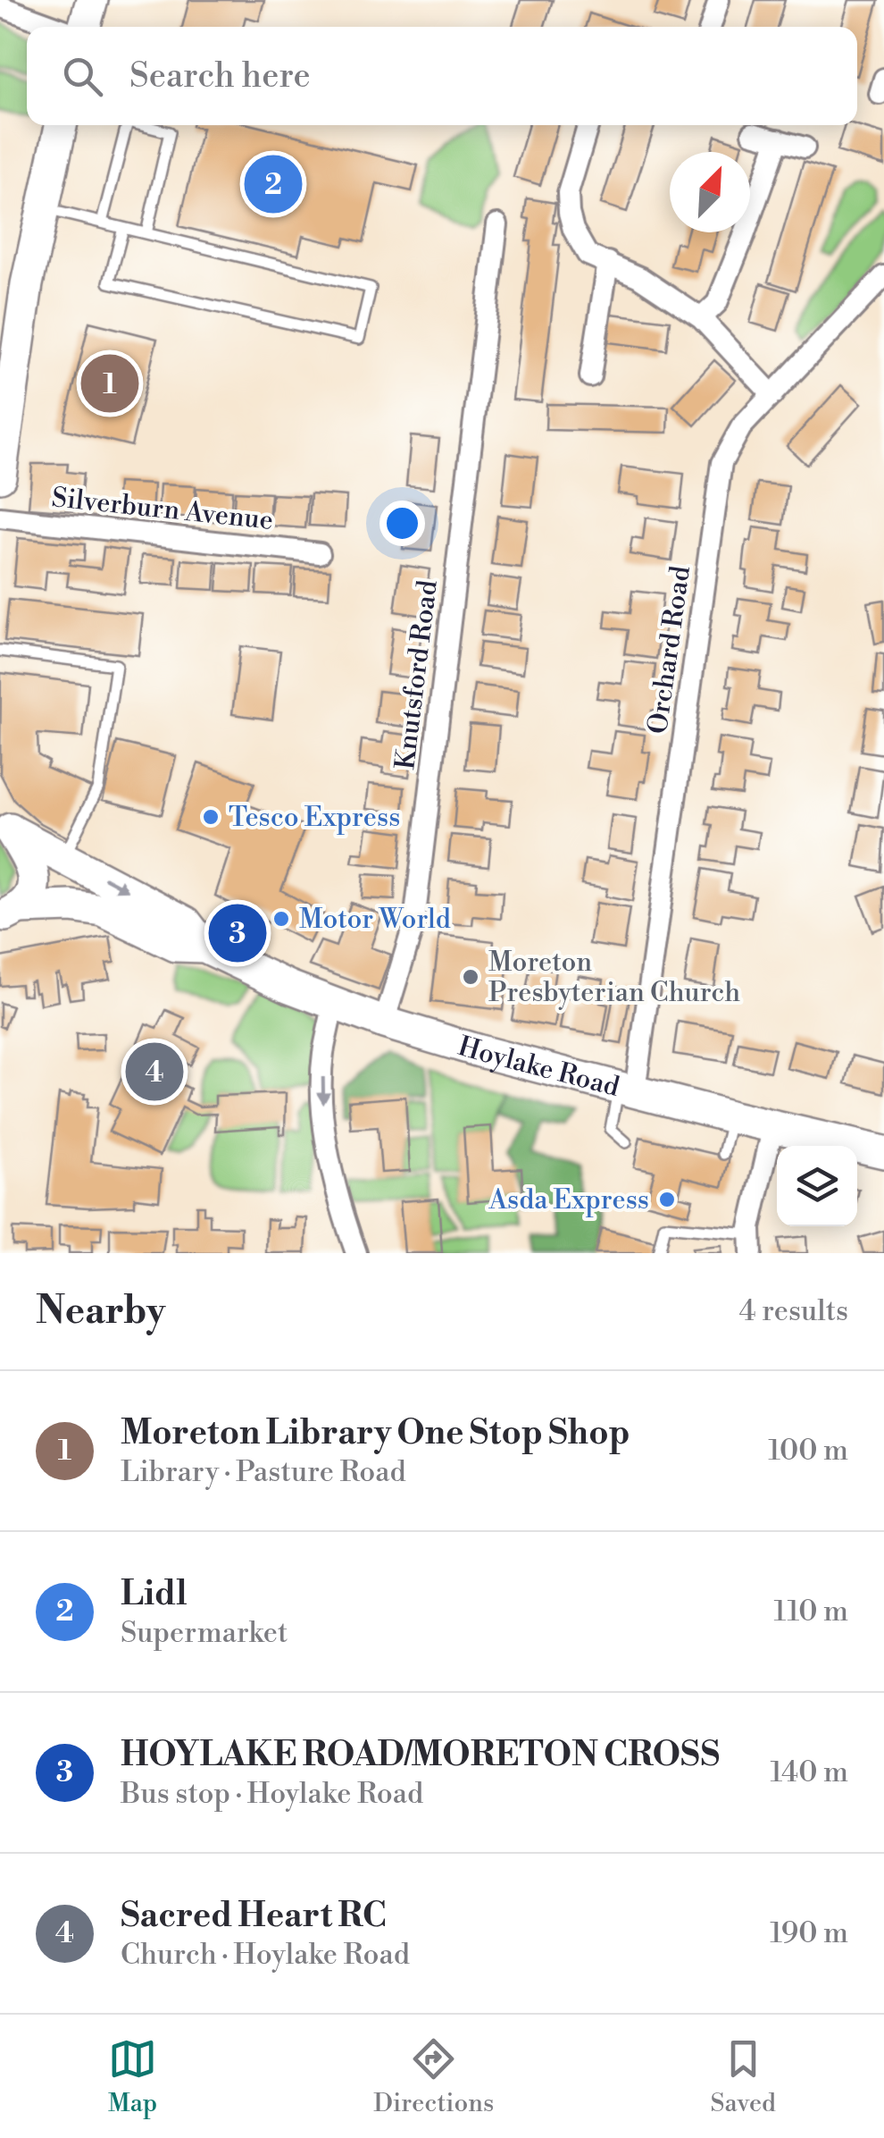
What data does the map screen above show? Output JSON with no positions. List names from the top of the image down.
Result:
{
  "streets": {
    "main road": ["Hoylake Road"],
    "street": ["Silverburn Avenue", "Orchard Road", "Knutsford Road"]
  },
  "crossings": [
    ["Orchard Road", "Hoylake Road"],
    ["Knutsford Road", "Hoylake Road"]
  ],
  "places": [
    "Tesco Express",
    "Motor World",
    "Moreton Presbyterian Church",
    "Asda Express"
  ],
  "north": "top right",
  "page": {
    "search": "Search here",
    "pins": [
      "2",
      "1",
      "3",
      "4"
    ],
    "heading": ["Nearby", "4 results"],
    "list": [
      {
        "mark": "1",
        "name": "Moreton Library One Stop Shop",
        "note": "Library · Pasture Road",
        "value": "100 m"
      },
      {
        "mark": "2",
        "name": "Lidl",
        "note": "Supermarket",
        "value": "110 m"
      },
      {
        "mark": "3",
        "name": "HOYLAKE ROAD/MORETON CROSS",
        "note": "Bus stop · Hoylake Road",
        "value": "140 m"
      },
      {
        "mark": "4",
        "name": "Sacred Heart RC",
        "note": "Church · Hoylake Road",
        "value": "190 m"
      }
    ],
    "nav": ["Map", "Directions", "Saved"]
  }
}
